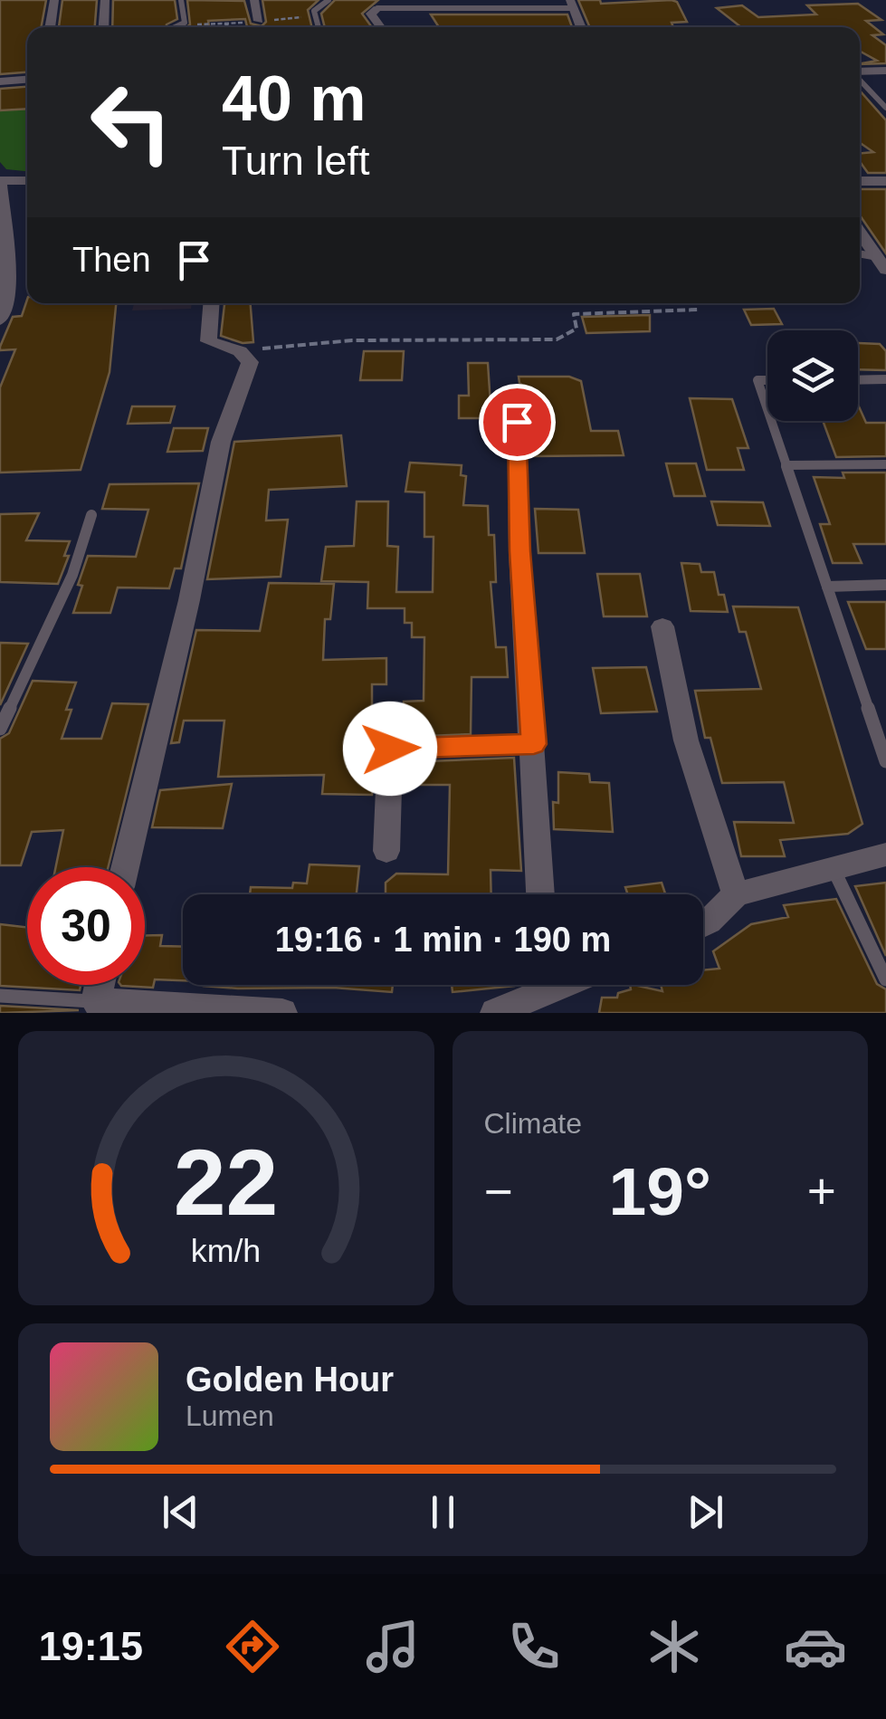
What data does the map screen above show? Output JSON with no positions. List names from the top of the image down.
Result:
{
  "page": {
    "turn": ["40 m", "Turn left"],
    "then": "Then",
    "limit": "30",
    "trip": "19:16 · 1 min · 190 m",
    "tile": "Climate",
    "heat": ["−", "19°", "+"],
    "song": ["Golden Hour", "Lumen"],
    "tabs": "19:15",
    "gauge": ["22", "km/h"]
  }
}
